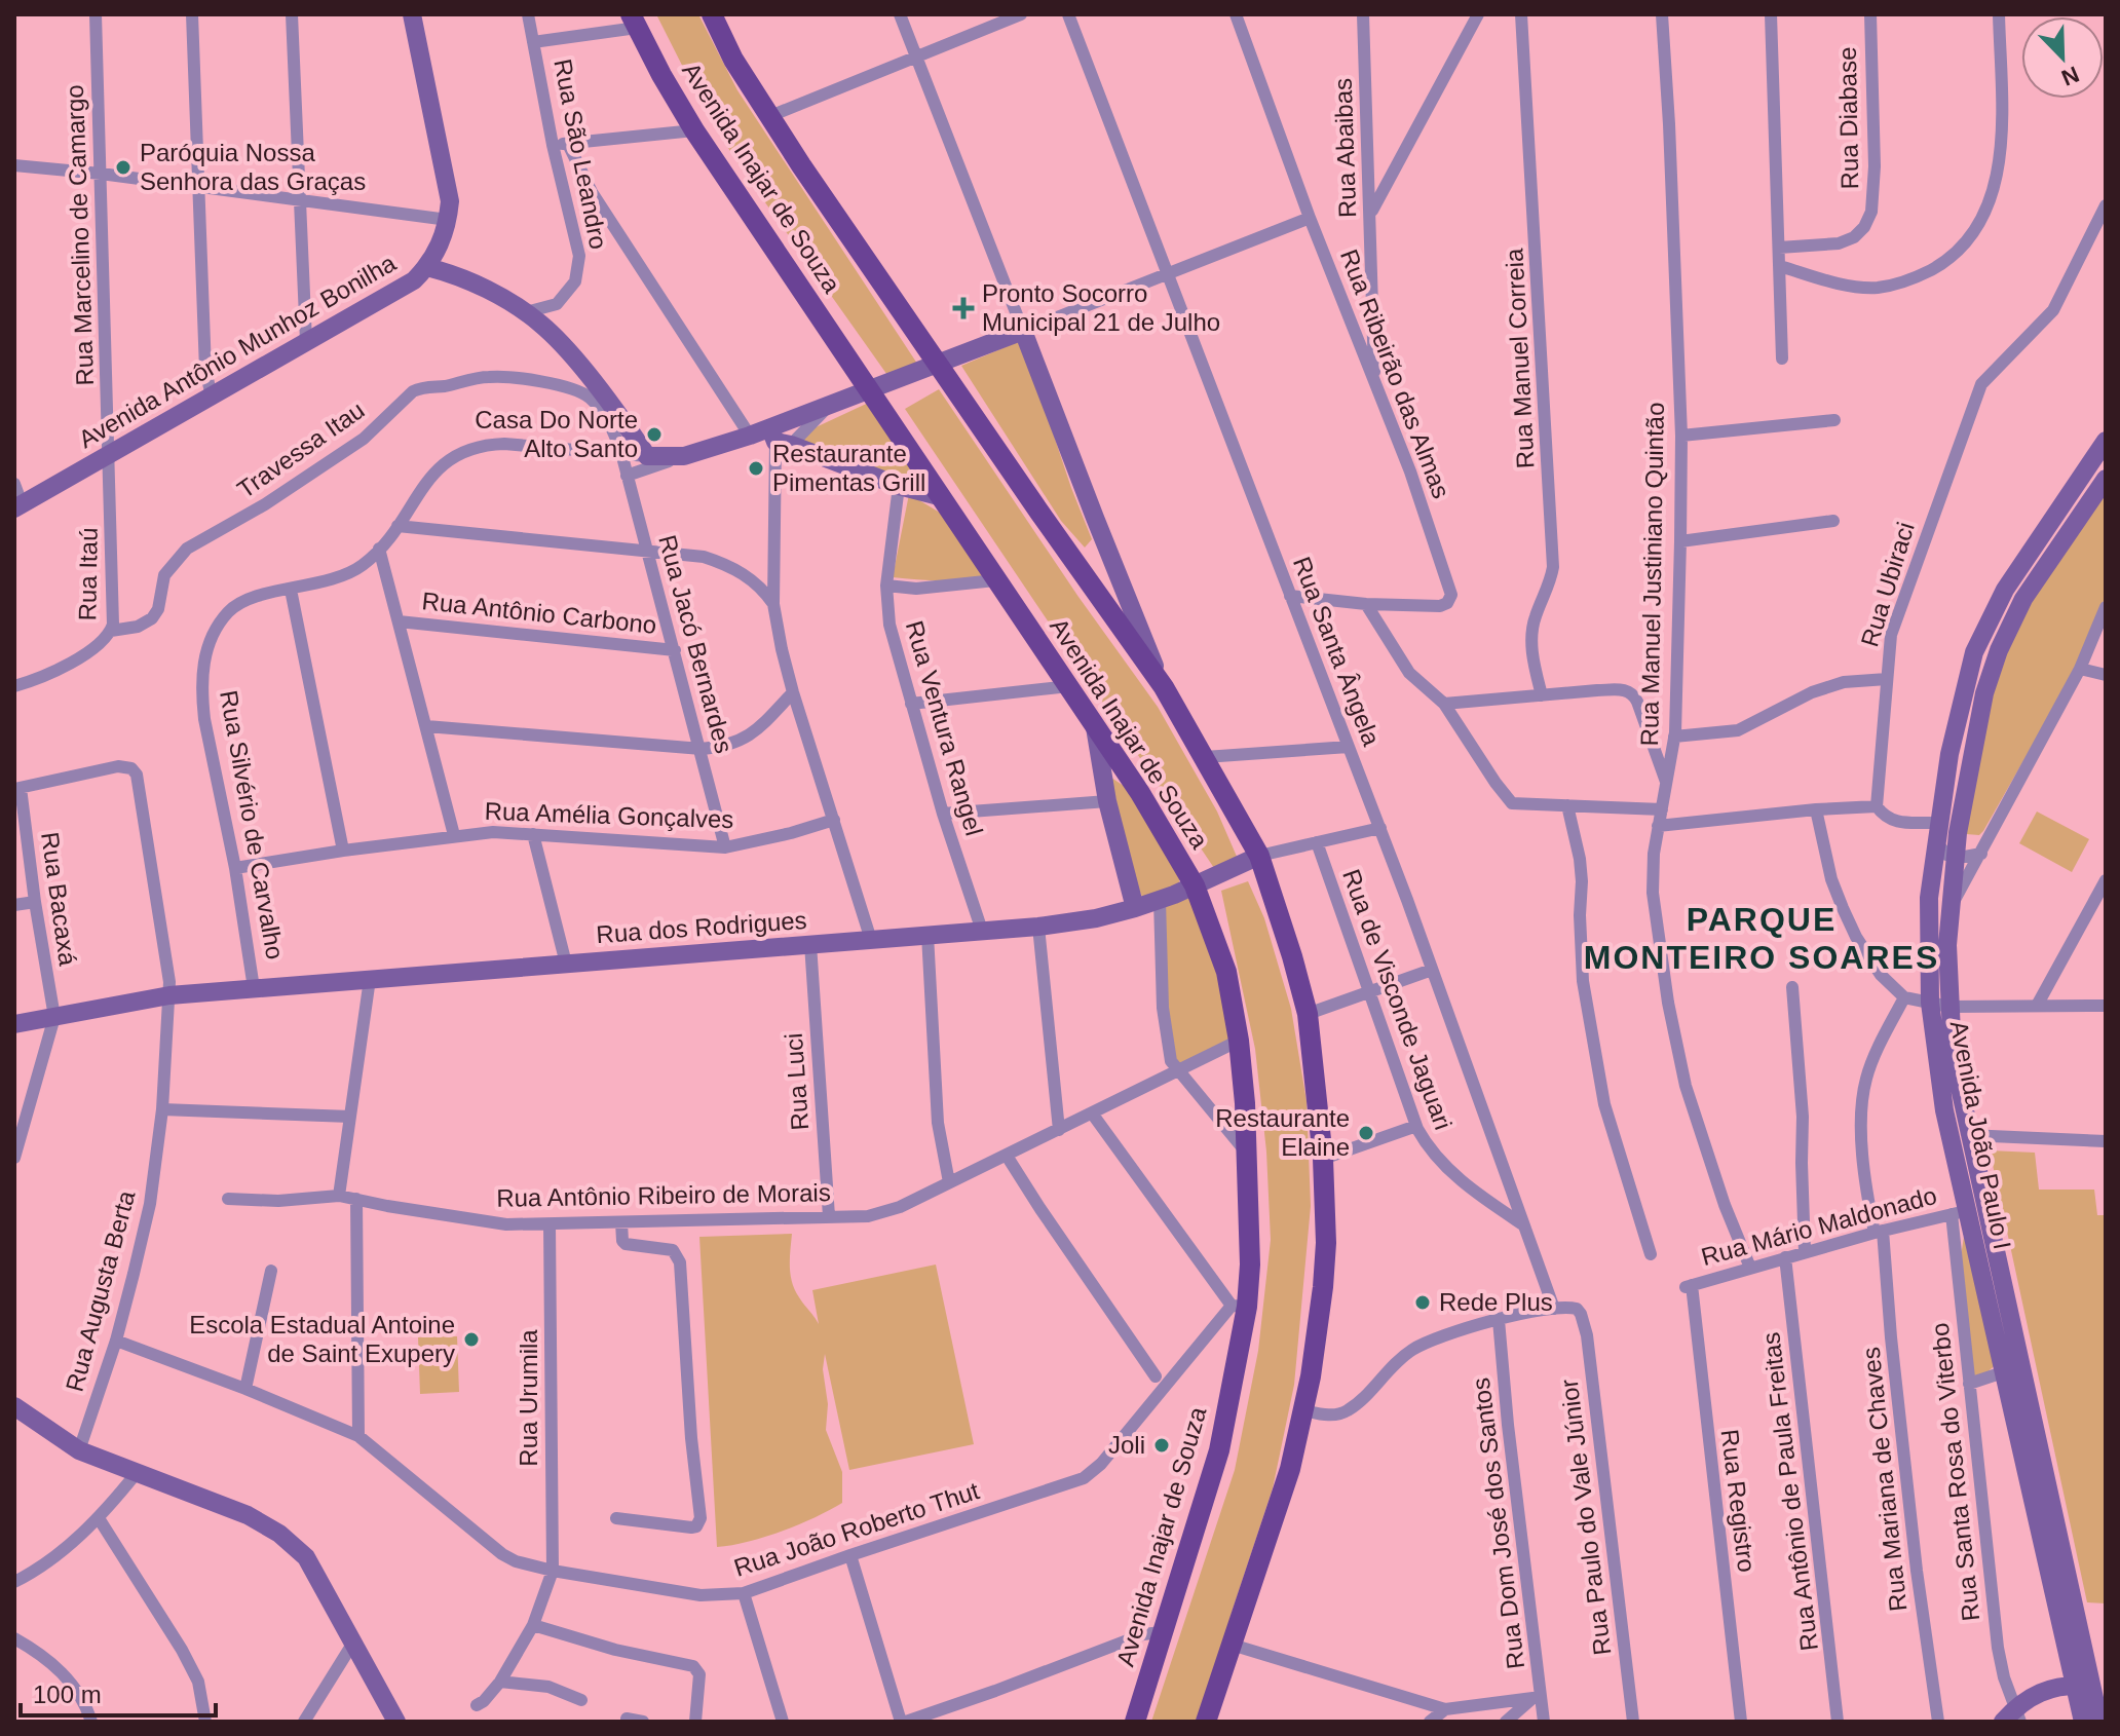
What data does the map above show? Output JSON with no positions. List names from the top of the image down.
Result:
{
  "streets": {
    "main road": ["Avenida Inajar de Souza"],
    "street": [
      "Rua Diabase",
      "Rua Abaibas",
      "Rua São Leandro",
      "Rua Marcelino de Camargo",
      "Avenida Antônio Munhoz Bonilha",
      "Rua Manuel Correia",
      "Rua Ribeirão das Almas",
      "Travessa Itau",
      "Rua Itaú",
      "Rua Manuel Justiniano Quintão",
      "Rua Ubiraci",
      "Rua Antônio Carbono",
      "Rua Jacó Bernardes",
      "Rua Santa Ângela",
      "Rua Ventura Rangel",
      "Rua Amélia Gonçalves",
      "Rua Silvério de Carvalho",
      "Rua Bacaxá",
      "Rua dos Rodrigues",
      "Rua de Visconde Jaguari",
      "Rua Luci",
      "Avenida João Paulo I",
      "Rua Antônio Ribeiro de Morais",
      "Rua Mário Maldonado",
      "Rua Augusta Berta",
      "Rua Urumila",
      "Rua Santa Rosa do Viterbo",
      "Rua Mariana de Chaves",
      "Rua Antônio de Paula Freitas",
      "Rua Registro",
      "Rua Paulo do Vale Júnior",
      "Rua Dom José dos Santos",
      "Rua João Roberto Thut"
    ]
  },
  "crossings": [
    ["Rua Abaibas", "Rua Ribeirão das Almas"],
    ["Avenida Inajar de Souza", "Rua Silvério de Carvalho"],
    ["Avenida Inajar de Souza", "Rua dos Rodrigues"],
    ["Avenida Inajar de Souza", "Rua Antônio Ribeiro de Morais"],
    ["Avenida Inajar de Souza", "Rua João Roberto Thut"],
    ["Rua Marcelino de Camargo", "Avenida Antônio Munhoz Bonilha"],
    ["Rua Marcelino de Camargo", "Rua Itaú"],
    ["Avenida Antônio Munhoz Bonilha", "Rua Itaú"],
    ["Rua Ribeirão das Almas", "Rua Santa Ângela"],
    ["Travessa Itau", "Rua Itaú"],
    ["Travessa Itau", "Rua Jacó Bernardes"],
    ["Travessa Itau", "Rua Silvério de Carvalho"],
    ["Rua Manuel Justiniano Quintão", "Rua Mário Maldonado"],
    ["Rua Antônio Carbono", "Rua Jacó Bernardes"],
    ["Rua Jacó Bernardes", "Rua Amélia Gonçalves"],
    ["Rua Jacó Bernardes", "Rua Silvério de Carvalho"],
    ["Rua Santa Ângela", "Rua dos Rodrigues"],
    ["Rua Santa Ângela", "Rua de Visconde Jaguari"],
    ["Rua Santa Ângela", "Rua Paulo do Vale Júnior"],
    ["Rua Ventura Rangel", "Rua dos Rodrigues"],
    ["Rua Amélia Gonçalves", "Rua Silvério de Carvalho"],
    ["Rua Silvério de Carvalho", "Rua dos Rodrigues"],
    ["Rua Bacaxá", "Rua dos Rodrigues"],
    ["Rua Bacaxá", "Rua Augusta Berta"],
    ["Rua dos Rodrigues", "Rua de Visconde Jaguari"],
    ["Rua dos Rodrigues", "Rua Luci"],
    ["Rua dos Rodrigues", "Rua Augusta Berta"],
    ["Rua Luci", "Rua Antônio Ribeiro de Morais"],
    ["Avenida João Paulo I", "Rua Mário Maldonado"],
    ["Avenida João Paulo I", "Rua Santa Rosa do Viterbo"],
    ["Rua Antônio Ribeiro de Morais", "Rua Urumila"],
    ["Rua Mário Maldonado", "Rua Santa Rosa do Viterbo"],
    ["Rua Mário Maldonado", "Rua Mariana de Chaves"],
    ["Rua Mário Maldonado", "Rua Antônio de Paula Freitas"],
    ["Rua Mário Maldonado", "Rua Registro"],
    ["Rua Augusta Berta", "Rua João Roberto Thut"],
    ["Rua Urumila", "Rua João Roberto Thut"]
  ],
  "districts": ["PARQUE MONTEIRO SOARES"],
  "places": {
    "other": [
      "Paróquia Nossa Senhora das Graças",
      "Casa Do Norte Alto Santo",
      "Restaurante Pimentas Grill",
      "Restaurante Elaine",
      "Rede Plus",
      "Escola Estadual Antoine de Saint Exupery",
      "Joli"
    ],
    "health": ["Pronto Socorro Municipal 21 de Julho"]
  },
  "scale_bar": "100 m",
  "north": "bottom right"
}
